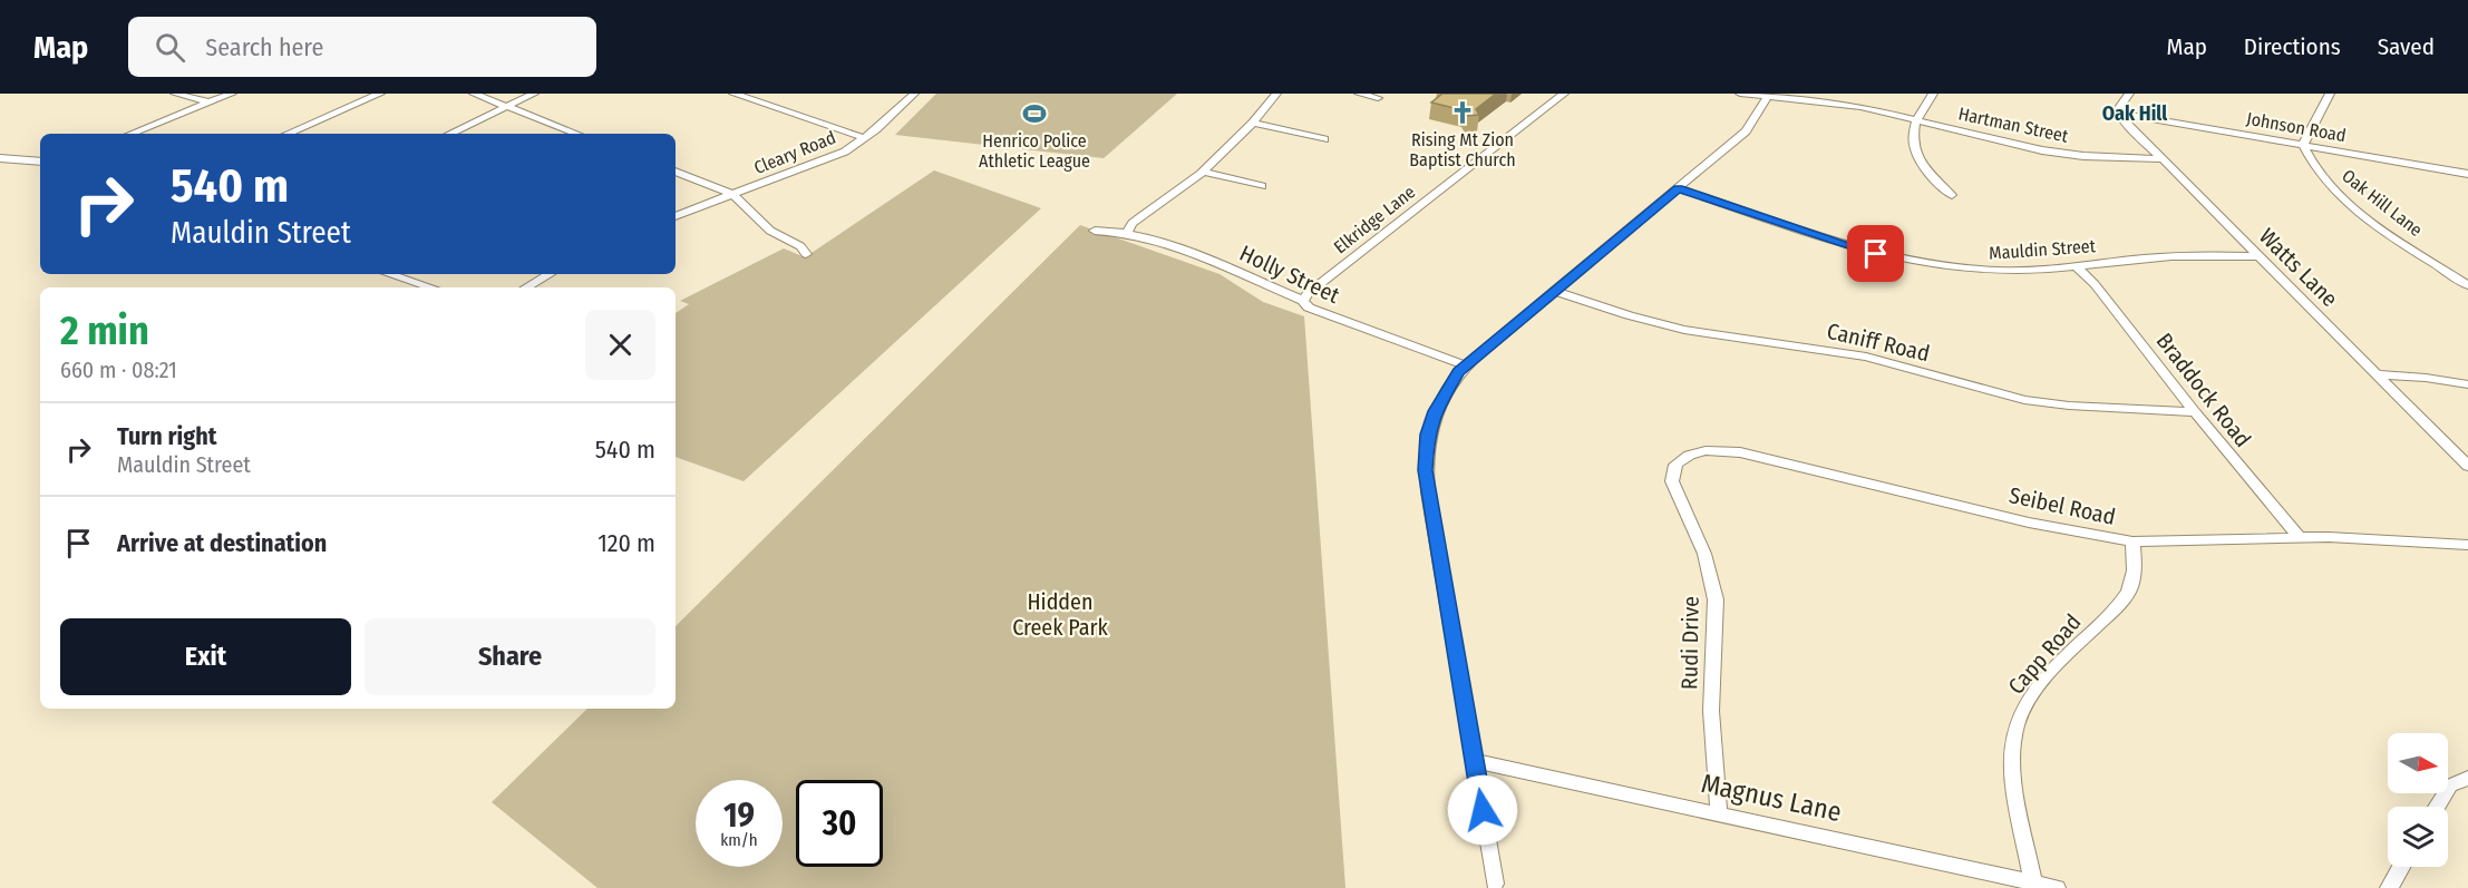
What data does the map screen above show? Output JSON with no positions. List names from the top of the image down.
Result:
{
  "streets": {
    "street": [
      "Hartman Street",
      "Johnson Road",
      "Cleary Road",
      "Oak Hill Lane",
      "Elkridge Lane",
      "Mauldin Street",
      "Watts Lane",
      "Holly Street",
      "Caniff Road",
      "Braddock Road",
      "Seibel Road",
      "Rudi Drive",
      "Capp Road",
      "Magnus Lane"
    ]
  },
  "crossings": [
    ["Hartman Street", "Watts Lane"],
    ["Johnson Road", "Oak Hill Lane"],
    ["Johnson Road", "Watts Lane"],
    ["Elkridge Lane", "Holly Street"],
    ["Mauldin Street", "Watts Lane"],
    ["Mauldin Street", "Braddock Road"],
    ["Caniff Road", "Braddock Road"],
    ["Braddock Road", "Seibel Road"],
    ["Seibel Road", "Rudi Drive"],
    ["Seibel Road", "Capp Road"],
    ["Rudi Drive", "Magnus Lane"],
    ["Capp Road", "Magnus Lane"]
  ],
  "districts": ["Oak Hill"],
  "parks": ["Hidden Creek Park"],
  "places": {
    "church": ["Rising Mt Zion Baptist Church"],
    "sports": ["Henrico Police Athletic League"]
  },
  "north": "right",
  "page": {
    "header": "Map",
    "search": "Search here",
    "nav": ["Map", "Directions", "Saved"],
    "turn": ["540 m", "Mauldin Street"],
    "heading": ["2 min", "660 m · 08:21"],
    "list": [
      {
        "name": "Turn right",
        "note": "Mauldin Street",
        "value": "540 m"
      },
      {
        "name": "Arrive at destination",
        "value": "120 m"
      }
    ],
    "buttons": ["Exit", "Share"],
    "speed": "19 km/h",
    "limit": "30"
  }
}
